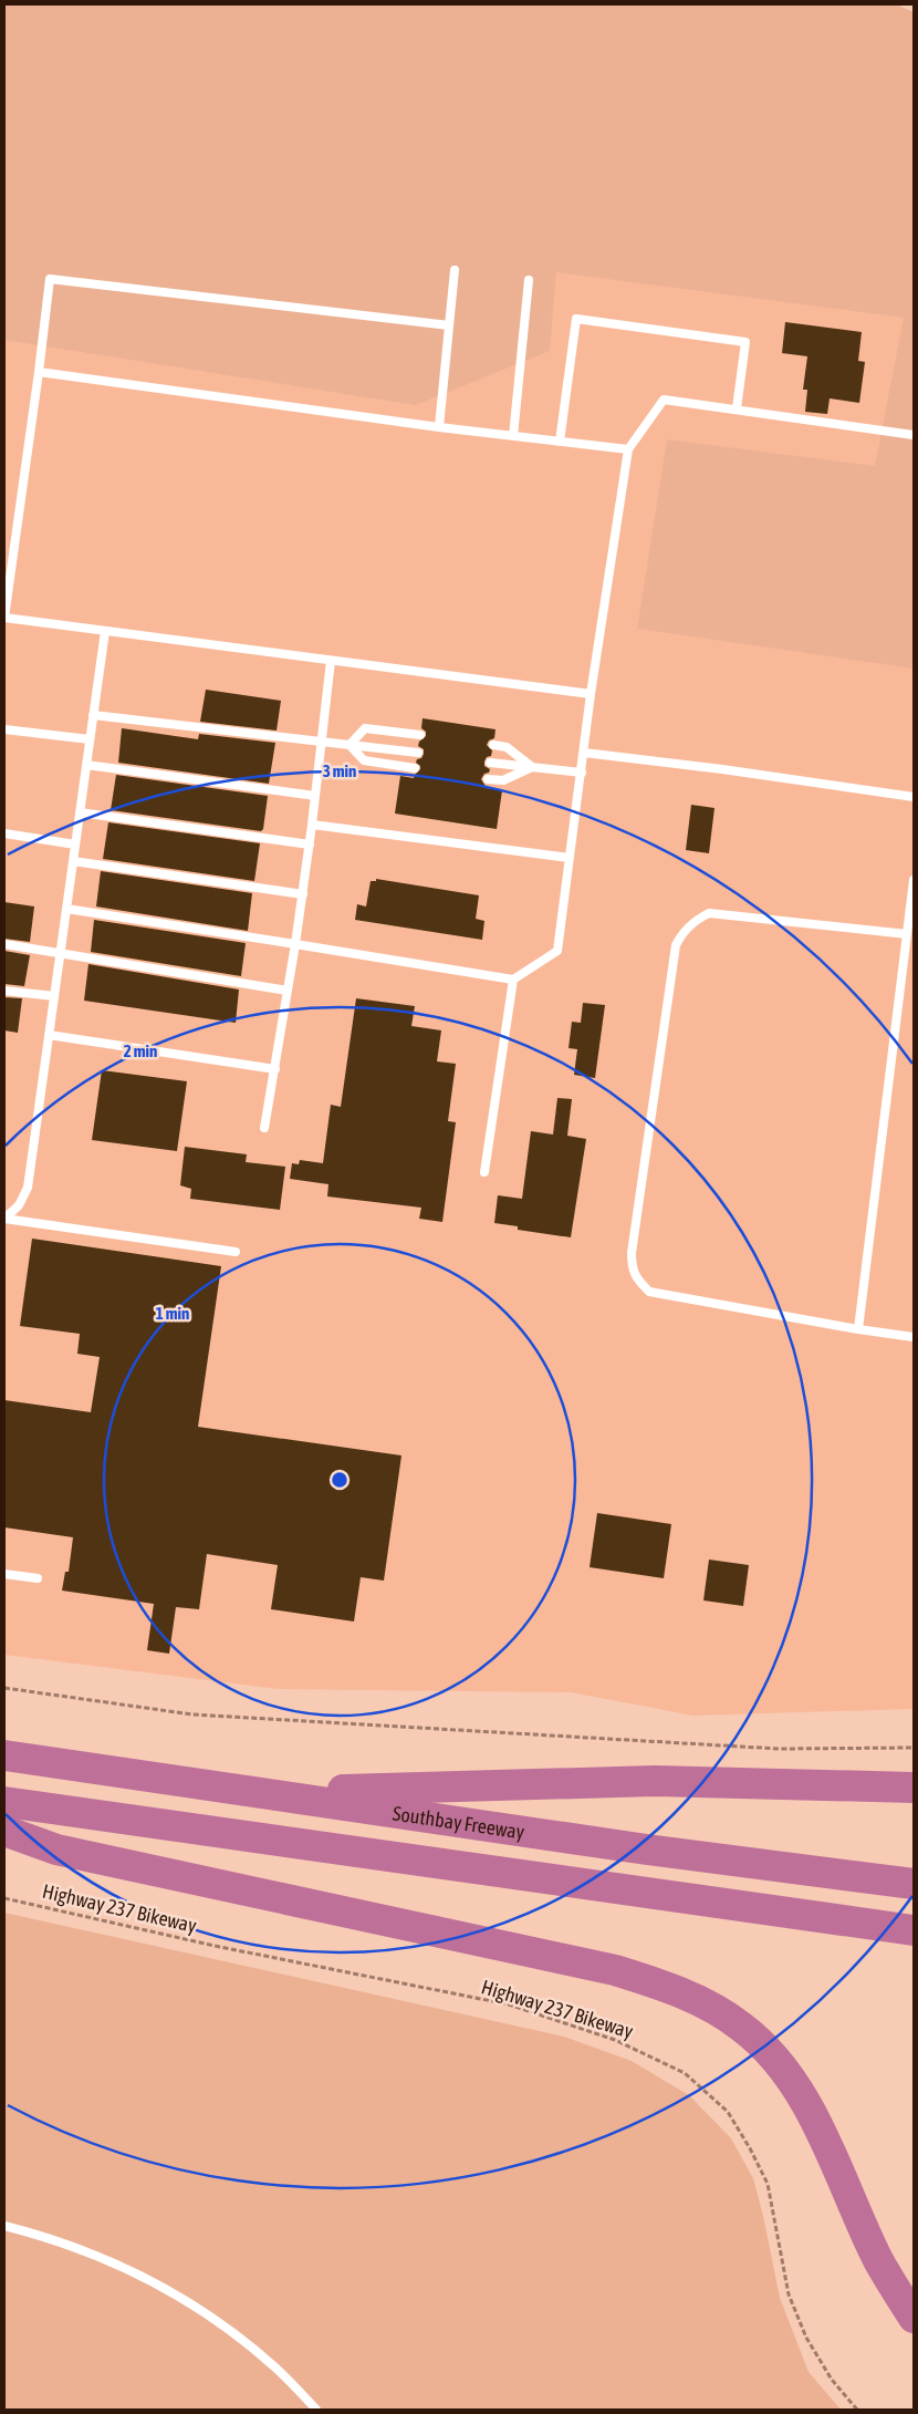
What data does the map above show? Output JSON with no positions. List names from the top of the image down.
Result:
{
  "streets": {
    "highway": ["Southbay Freeway"],
    "path": ["Highway 237 Bikeway"]
  },
  "rings": ["3 min", "2 min", "1 min"]
}
